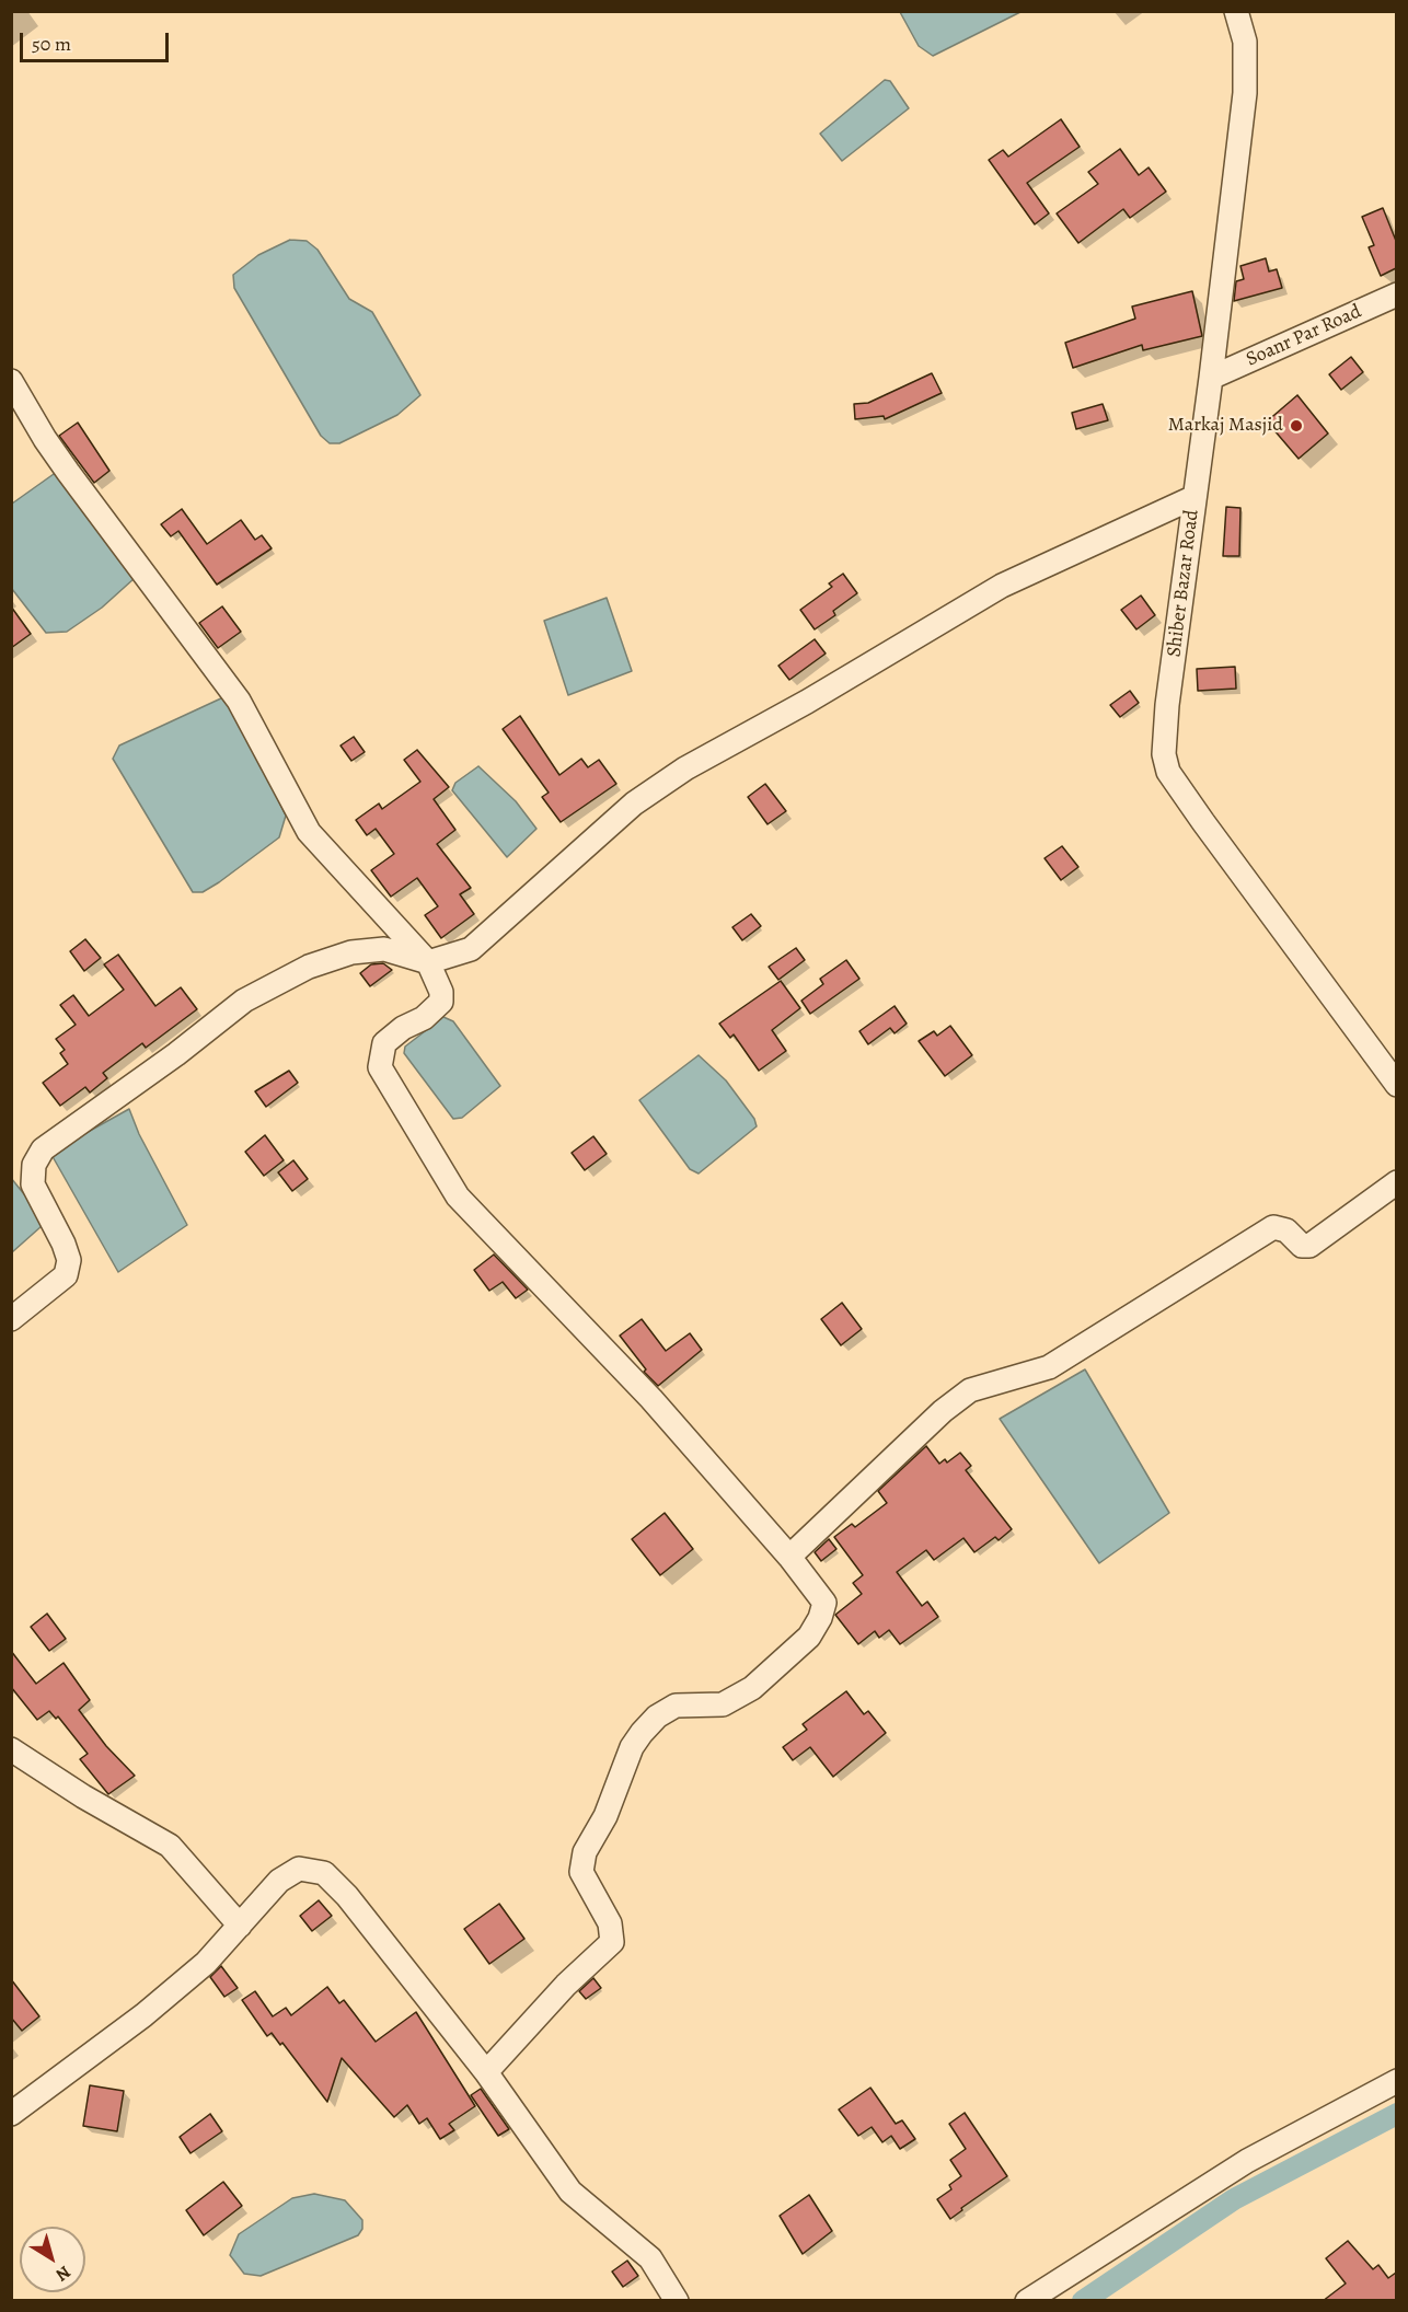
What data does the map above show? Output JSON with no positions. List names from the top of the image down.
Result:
{
  "streets": {
    "street": ["Soanr Par Road", "Shiber Bazar Road"]
  },
  "crossings": [
    ["Soanr Par Road", "Shiber Bazar Road"]
  ],
  "places": ["Markaj Masjid"],
  "scale_bar": "50 m",
  "north": "bottom right"
}
